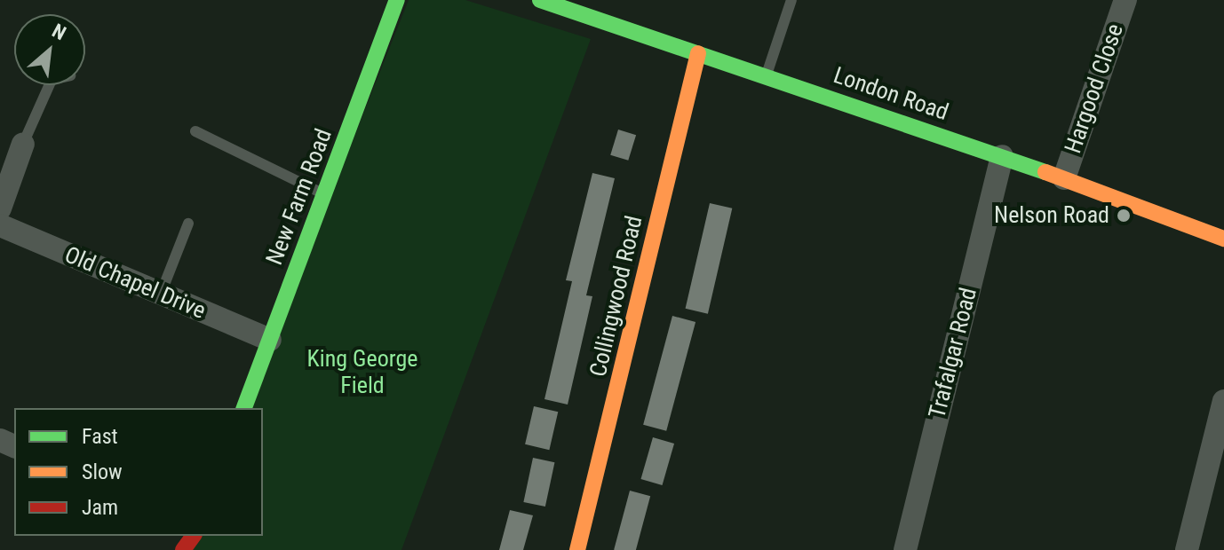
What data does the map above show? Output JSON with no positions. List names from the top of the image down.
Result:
{
  "streets": {
    "street": [
      "Hargood Close",
      "London Road",
      "New Farm Road",
      "Old Chapel Drive",
      "Collingwood Road",
      "Trafalgar Road"
    ]
  },
  "crossings": [
    ["Hargood Close", "London Road"],
    ["London Road", "Collingwood Road"],
    ["London Road", "Trafalgar Road"],
    ["New Farm Road", "Old Chapel Drive"]
  ],
  "parks": ["King George Field"],
  "places": ["Nelson Road"],
  "legend": ["Fast", "Slow", "Jam"],
  "north": "top right"
}
